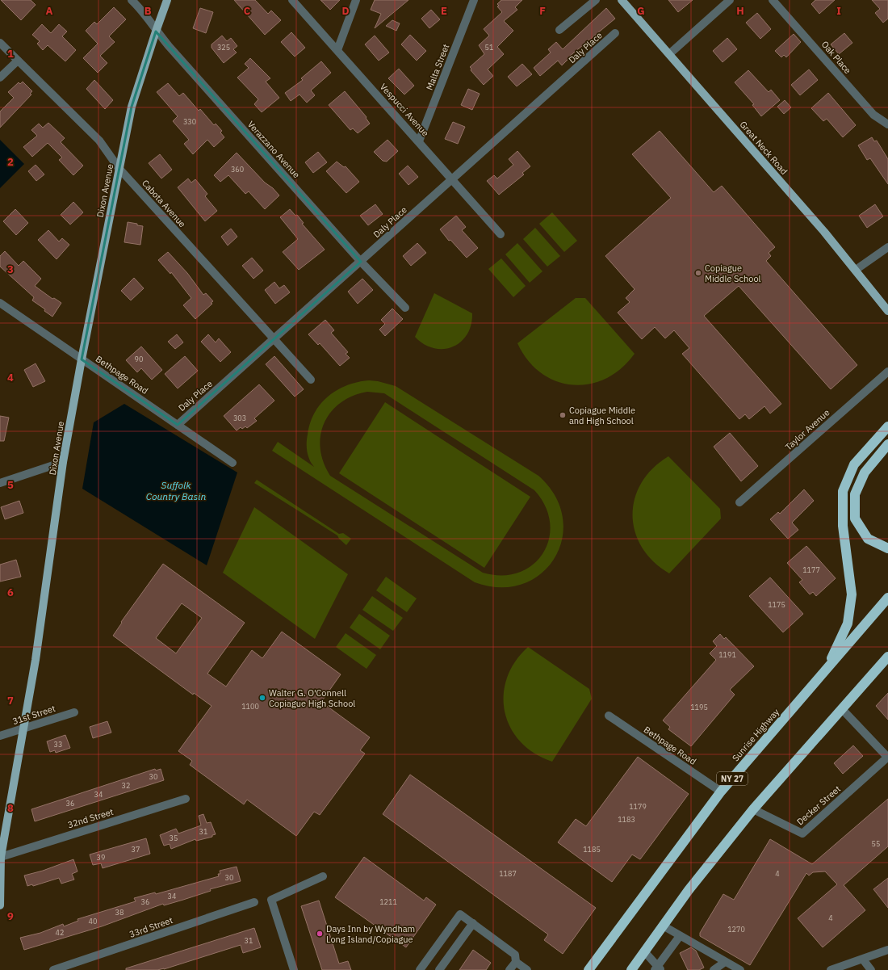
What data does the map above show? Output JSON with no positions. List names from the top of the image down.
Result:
{
  "streets": {
    "highway": ["Sunrise Highway", "NY 27"],
    "main road": ["Great Neck Road", "Dixon Avenue"],
    "street": [
      "Daly Place",
      "Oak Place",
      "Malta Street",
      "Vespucci Avenue",
      "Verazzano Avenue",
      "Cabota Avenue",
      "Bethpage Road",
      "Taylor Avenue",
      "31st Street",
      "Decker Street",
      "32nd Street",
      "33rd Street"
    ]
  },
  "crossings": [
    ["Daly Place", "Vespucci Avenue"],
    ["Daly Place", "Verazzano Avenue"],
    ["Daly Place", "Cabota Avenue"],
    ["Daly Place", "Bethpage Road"],
    ["Malta Street", "Vespucci Avenue"],
    ["Verazzano Avenue", "Dixon Avenue"],
    ["Dixon Avenue", "Cabota Avenue"],
    ["Dixon Avenue", "Bethpage Road"],
    ["Dixon Avenue", "31st Street"],
    ["Dixon Avenue", "32nd Street"],
    ["Bethpage Road", "Sunrise Highway"]
  ],
  "water": ["Suffolk Country Basin"],
  "places": [
    "Copiague Middle School",
    "Copiague Middle and High School",
    "Walter G. O'Connell Copiague High School",
    "Days Inn by Wyndham Long Island/Copiague"
  ],
  "house_numbers": [
    "325",
    "51",
    "330",
    "360",
    "90",
    "303",
    "1177",
    "1175",
    "1191",
    "1100",
    "1195",
    "33",
    "30",
    "32",
    "34",
    "36",
    "1179",
    "1183",
    "31",
    "35",
    "55",
    "37",
    "1185",
    "39",
    "1187",
    "4",
    "30",
    "34",
    "36",
    "1211",
    "38",
    "4",
    "40",
    "1270",
    "42",
    "31"
  ],
  "grid": {
    "columns": [
      "A",
      "B",
      "C",
      "D",
      "E",
      "F",
      "G",
      "H",
      "I"
    ],
    "rows": [
      "1",
      "2",
      "3",
      "4",
      "5",
      "6",
      "7",
      "8",
      "9"
    ]
  }
}
